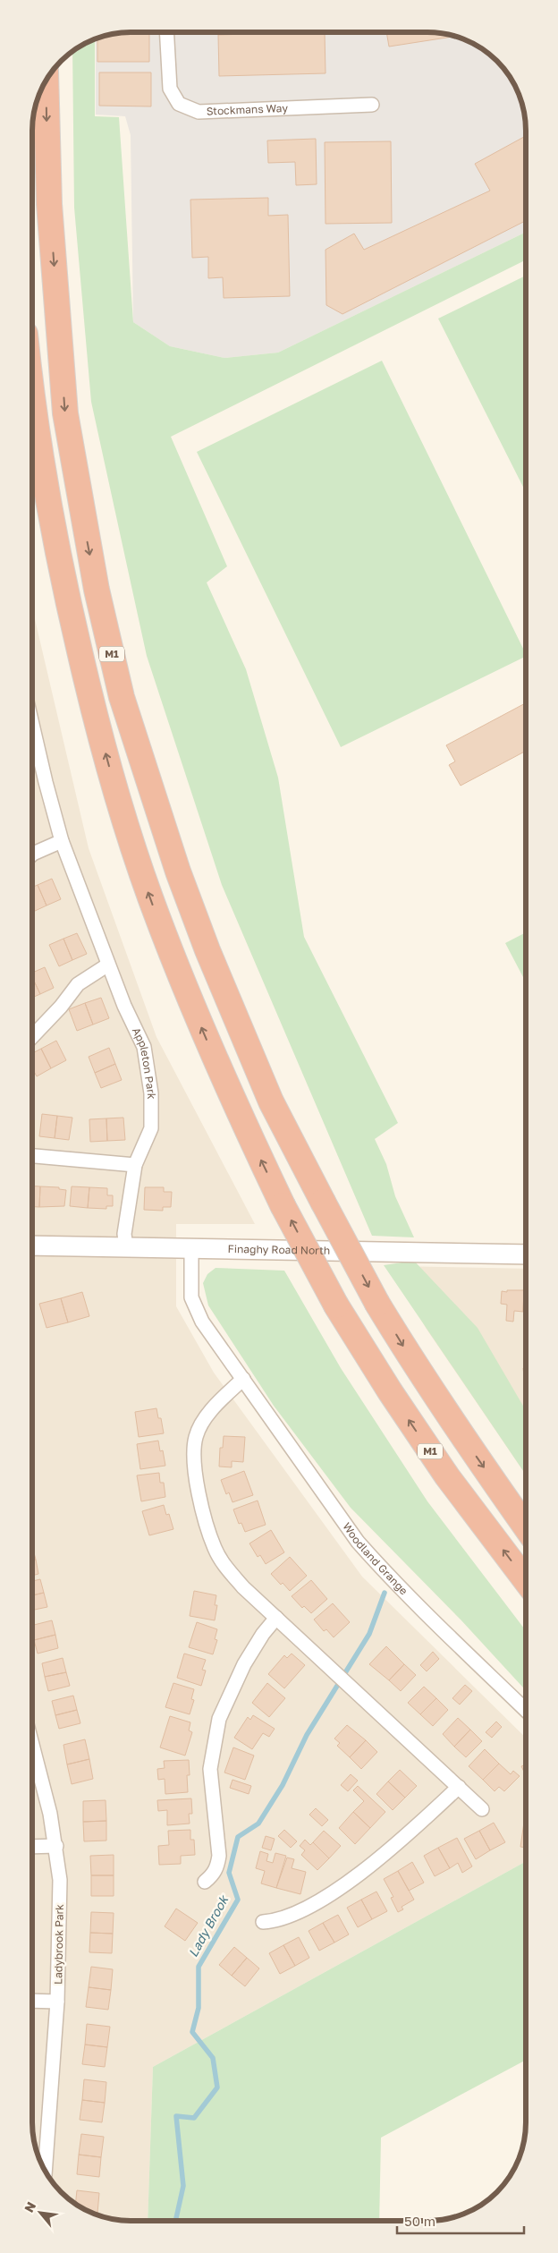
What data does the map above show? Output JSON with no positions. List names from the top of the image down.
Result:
{
  "streets": {
    "highway": ["M1"],
    "street": [
      "Stockmans Way",
      "Appleton Park",
      "Finaghy Road North",
      "Woodland Grange",
      "Ladybrook Park"
    ]
  },
  "crossings": [
    ["Appleton Park", "Finaghy Road North"],
    ["Finaghy Road North", "Woodland Grange"]
  ],
  "water": ["Lady Brook"],
  "scale_bar": "50 m",
  "north": "top left"
}
